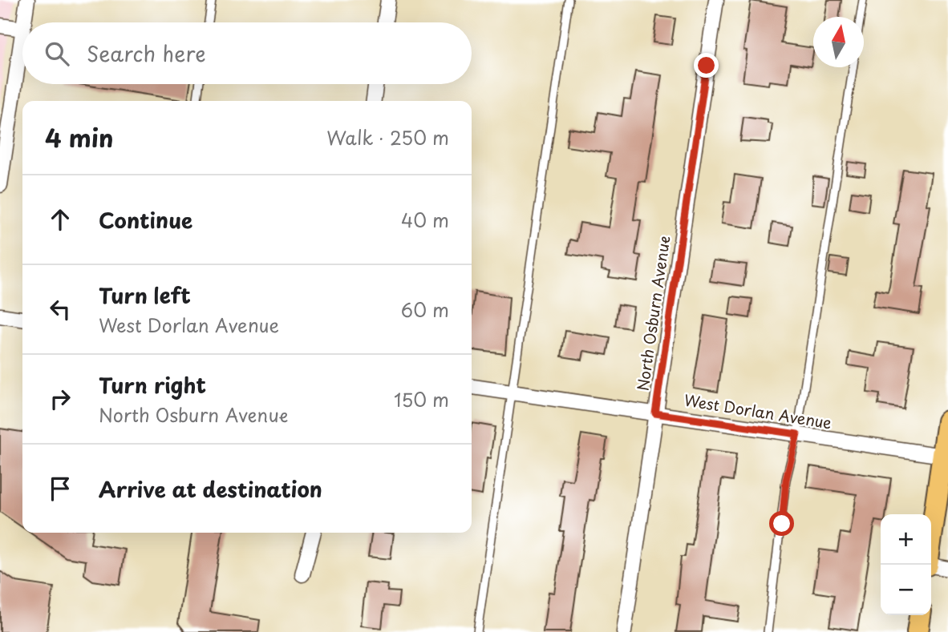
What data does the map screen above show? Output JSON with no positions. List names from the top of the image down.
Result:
{
  "streets": {
    "street": ["North Osburn Avenue", "West Dorlan Avenue"]
  },
  "crossings": [
    ["North Osburn Avenue", "West Dorlan Avenue"]
  ],
  "north": "top",
  "page": {
    "search": "Search here",
    "heading": ["4 min", "Walk · 250 m"],
    "list": [
      ["Continue", "40 m"],
      ["Turn left", "West Dorlan Avenue", "60 m"],
      ["Turn right", "North Osburn Avenue", "150 m"],
      "Arrive at destination"
    ],
    "map_buttons": ["+", "−"]
  }
}
